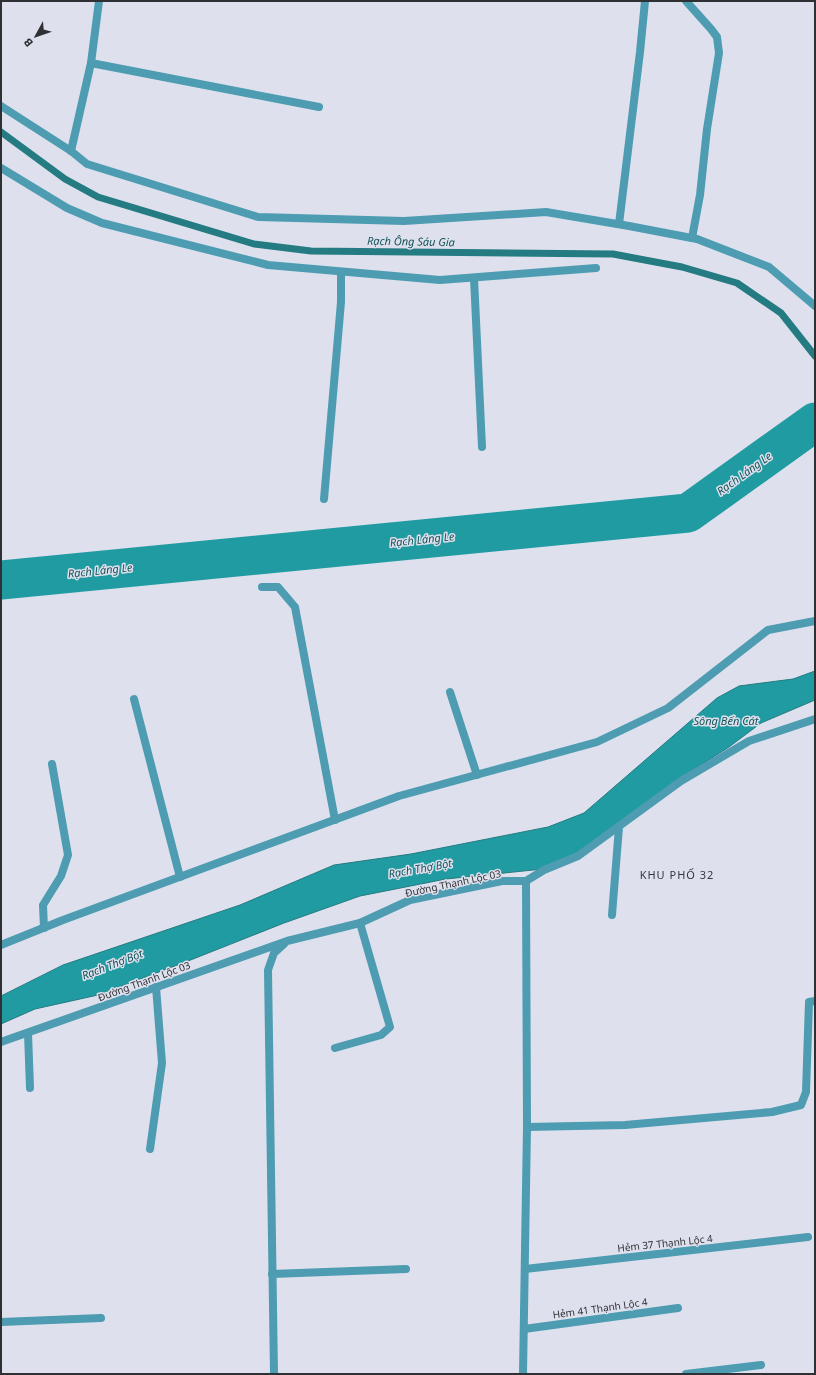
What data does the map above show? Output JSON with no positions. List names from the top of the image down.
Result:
{
  "streets": {
    "street": ["Đường Thạnh Lộc 03", "Hẻm 37 Thạnh Lộc 4", "Hẻm 41 Thạnh Lộc 4"]
  },
  "districts": ["KHU PHỐ 32"],
  "water": [
    "Rạch Ông Sáu Gia",
    "Rạch Láng Le",
    "Sông Bến Cát",
    "Rạch Thợ Bột"
  ],
  "north": "bottom left"
}
